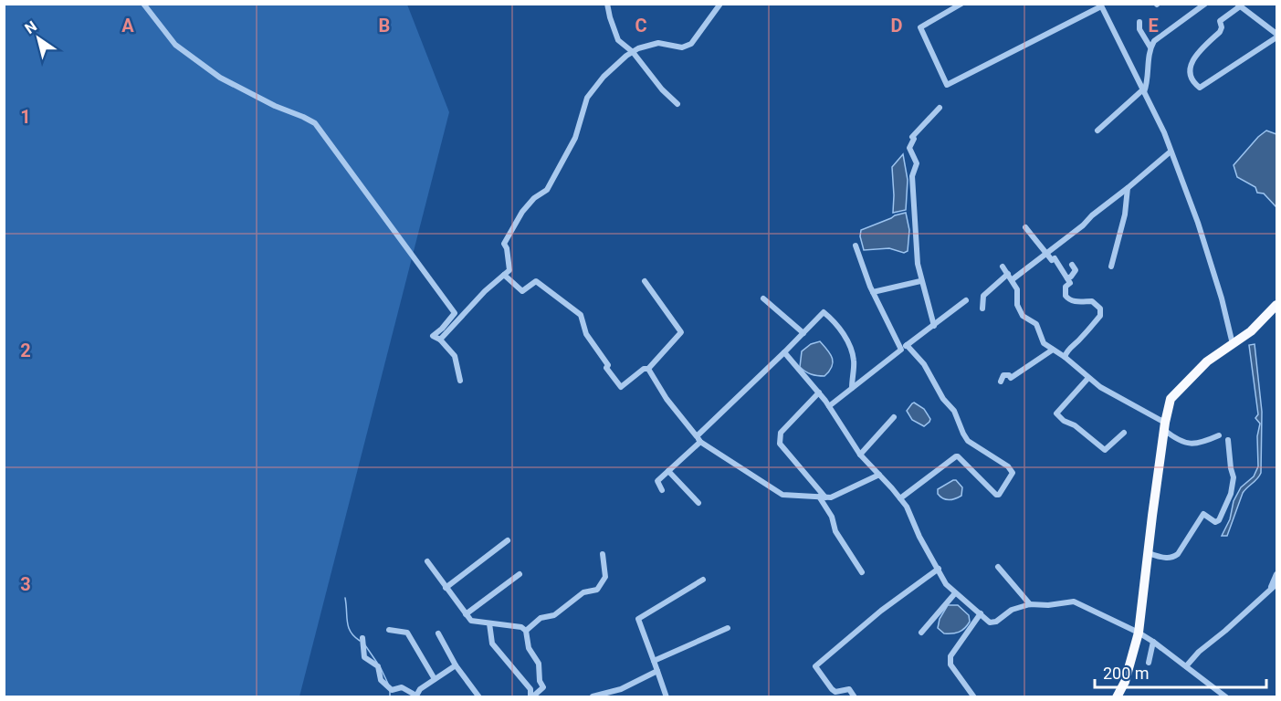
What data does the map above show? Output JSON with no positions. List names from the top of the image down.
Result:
{
  "scale_bar": "200 m",
  "north": "top left",
  "grid": {
    "columns": [
      "A",
      "B",
      "C",
      "D",
      "E"
    ],
    "rows": ["1", "2", "3"]
  }
}
